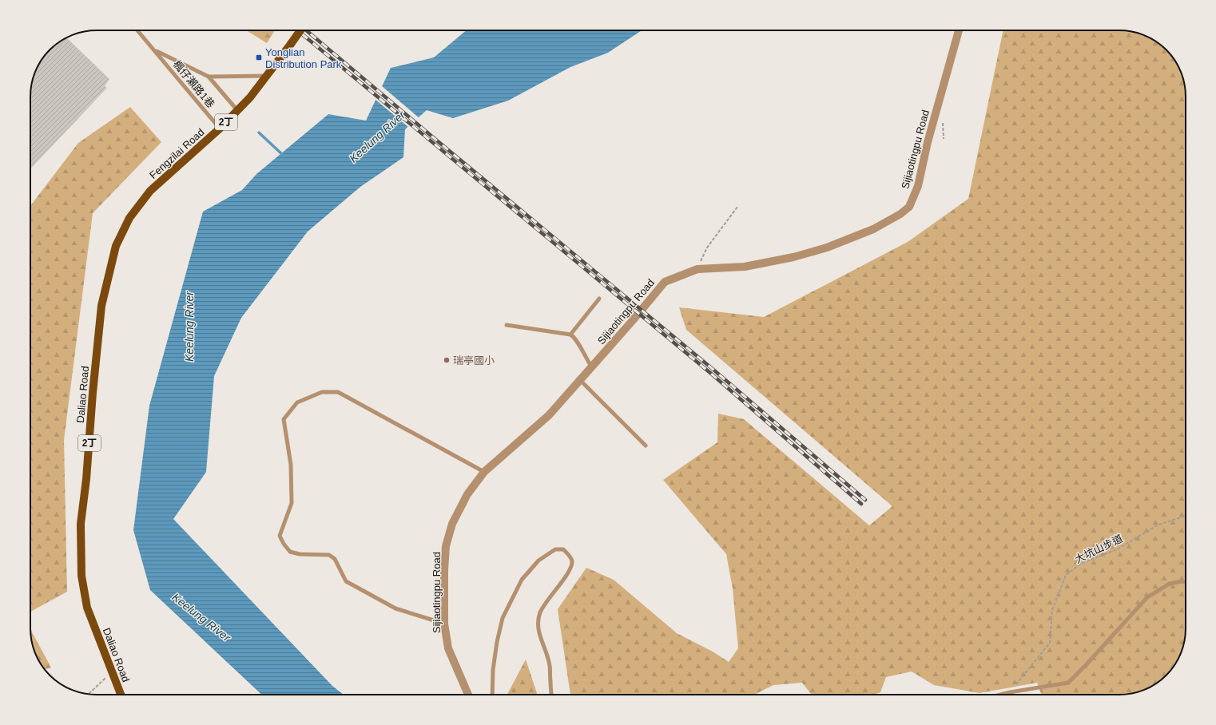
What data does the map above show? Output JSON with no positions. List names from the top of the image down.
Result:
{
  "streets": {
    "main road": ["2丁", "Fengzilai Road", "Daliao Road"],
    "street": ["Sijiaotingpu Road"],
    "lane": ["楓仔瀨路1巷"],
    "path": ["大坑山步道"]
  },
  "crossings": [
    ["楓仔瀨路1巷", "Fengzilai Road"],
    ["Fengzilai Road", "Daliao Road"]
  ],
  "water": ["Keelung River"],
  "places": {
    "transit": ["Yonglian Distribution Park"],
    "other": ["瑞亭國小"]
  }
}
